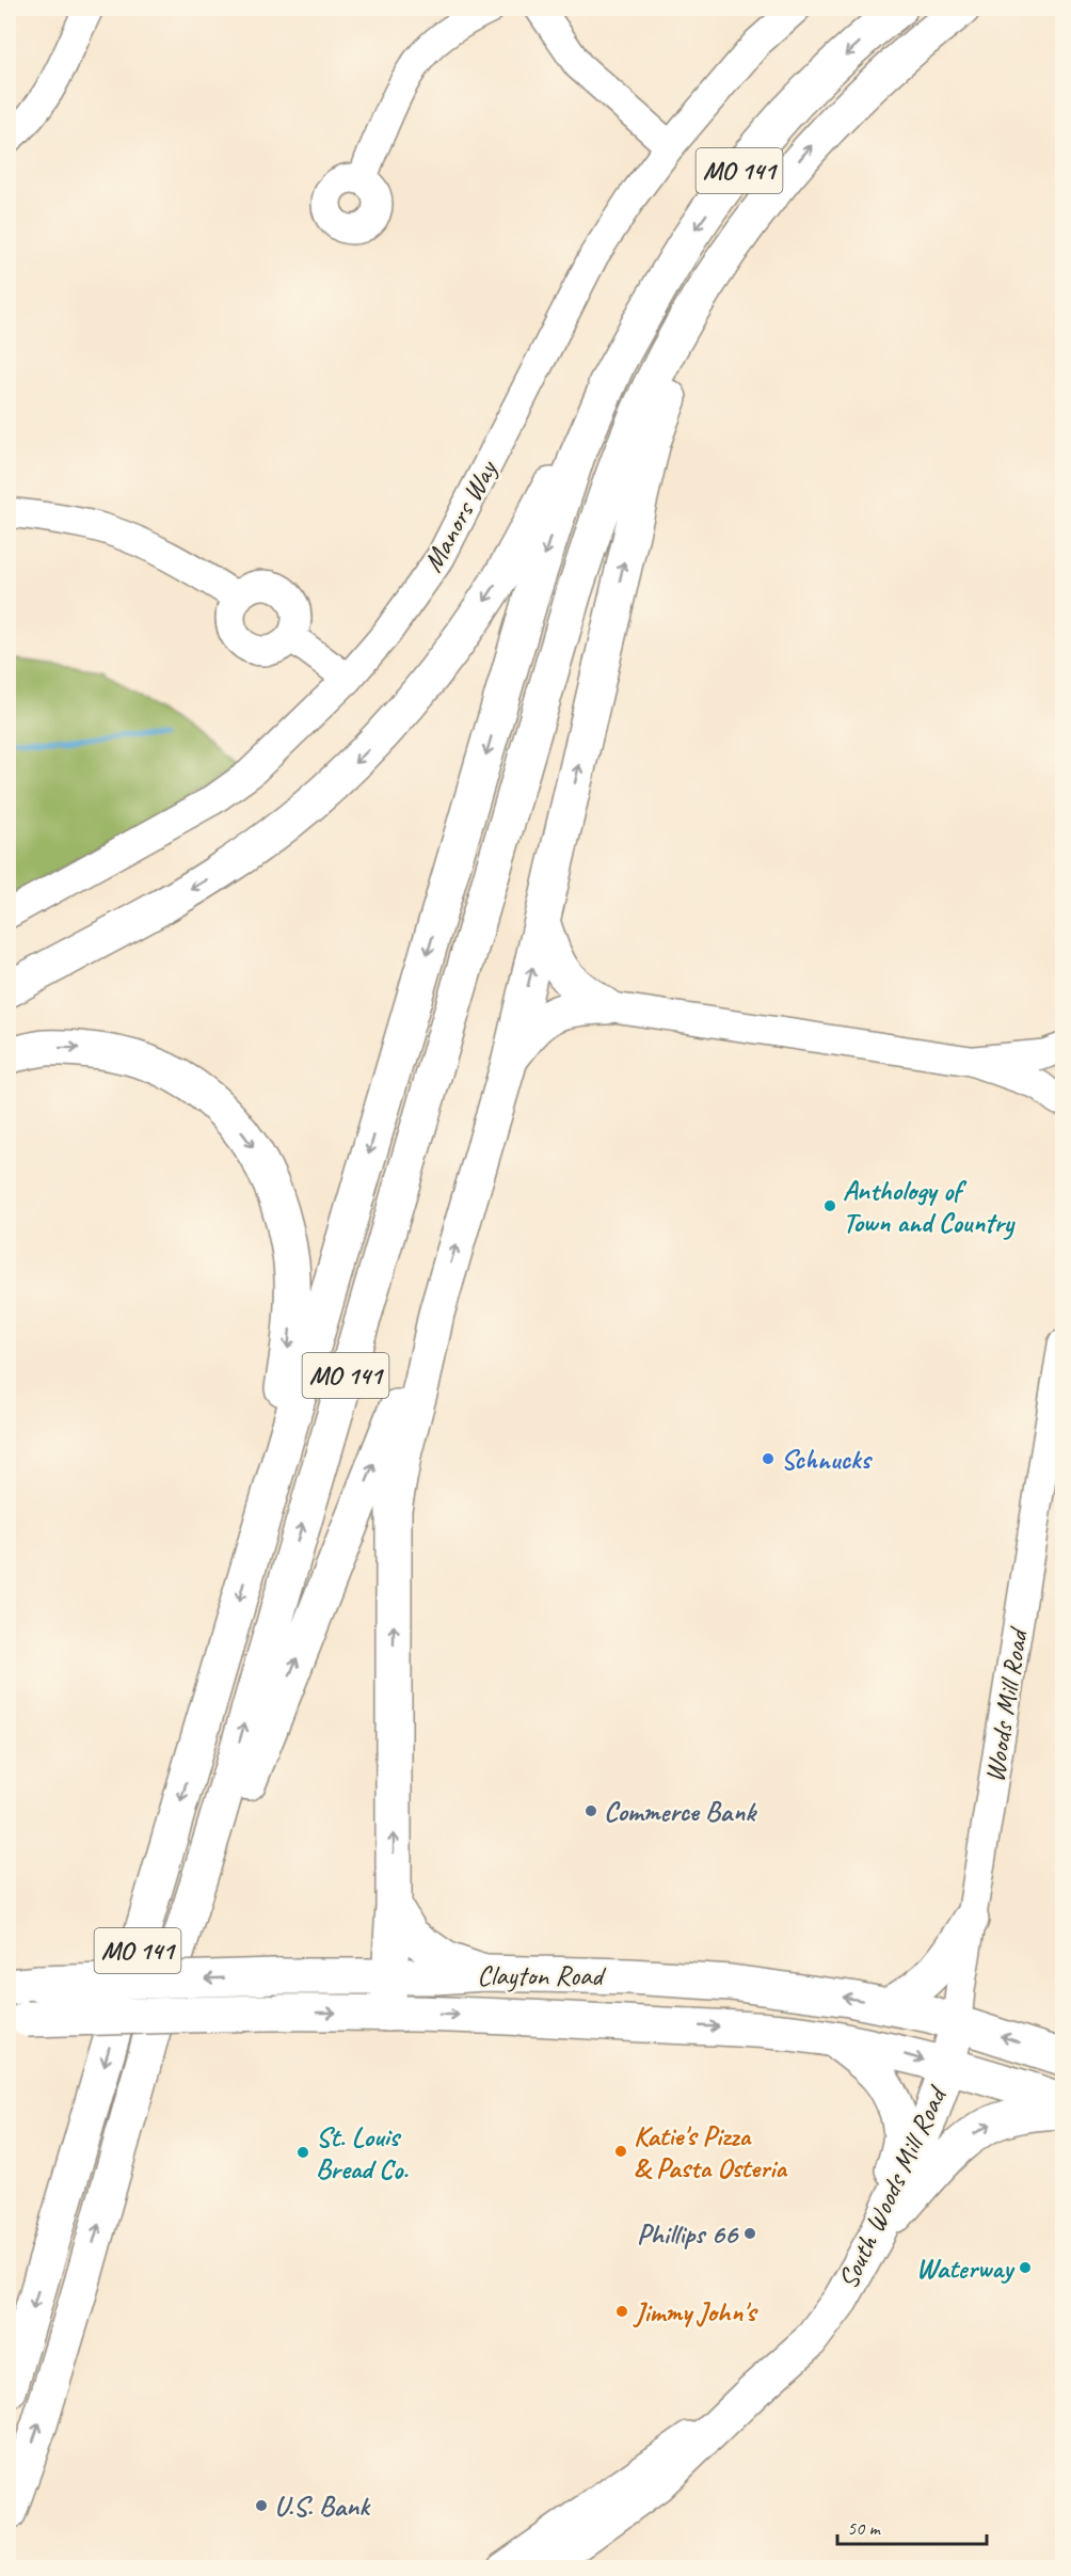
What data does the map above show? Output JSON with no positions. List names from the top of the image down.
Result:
{
  "streets": {
    "main road": [
      "MO 141",
      "Woods Mill Road",
      "Clayton Road",
      "South Woods Mill Road"
    ],
    "street": ["Manors Way"]
  },
  "crossings": [
    ["Woods Mill Road", "Clayton Road"],
    ["Woods Mill Road", "South Woods Mill Road"],
    ["Clayton Road", "South Woods Mill Road"]
  ],
  "places": [
    "Anthology of Town and Country",
    "Schnucks",
    "Commerce Bank",
    "Katie's Pizza & Pasta Osteria",
    "St. Louis Bread Co.",
    "Phillips 66",
    "Waterway",
    "Jimmy John's",
    "U.S. Bank"
  ],
  "scale_bar": "50 m"
}
